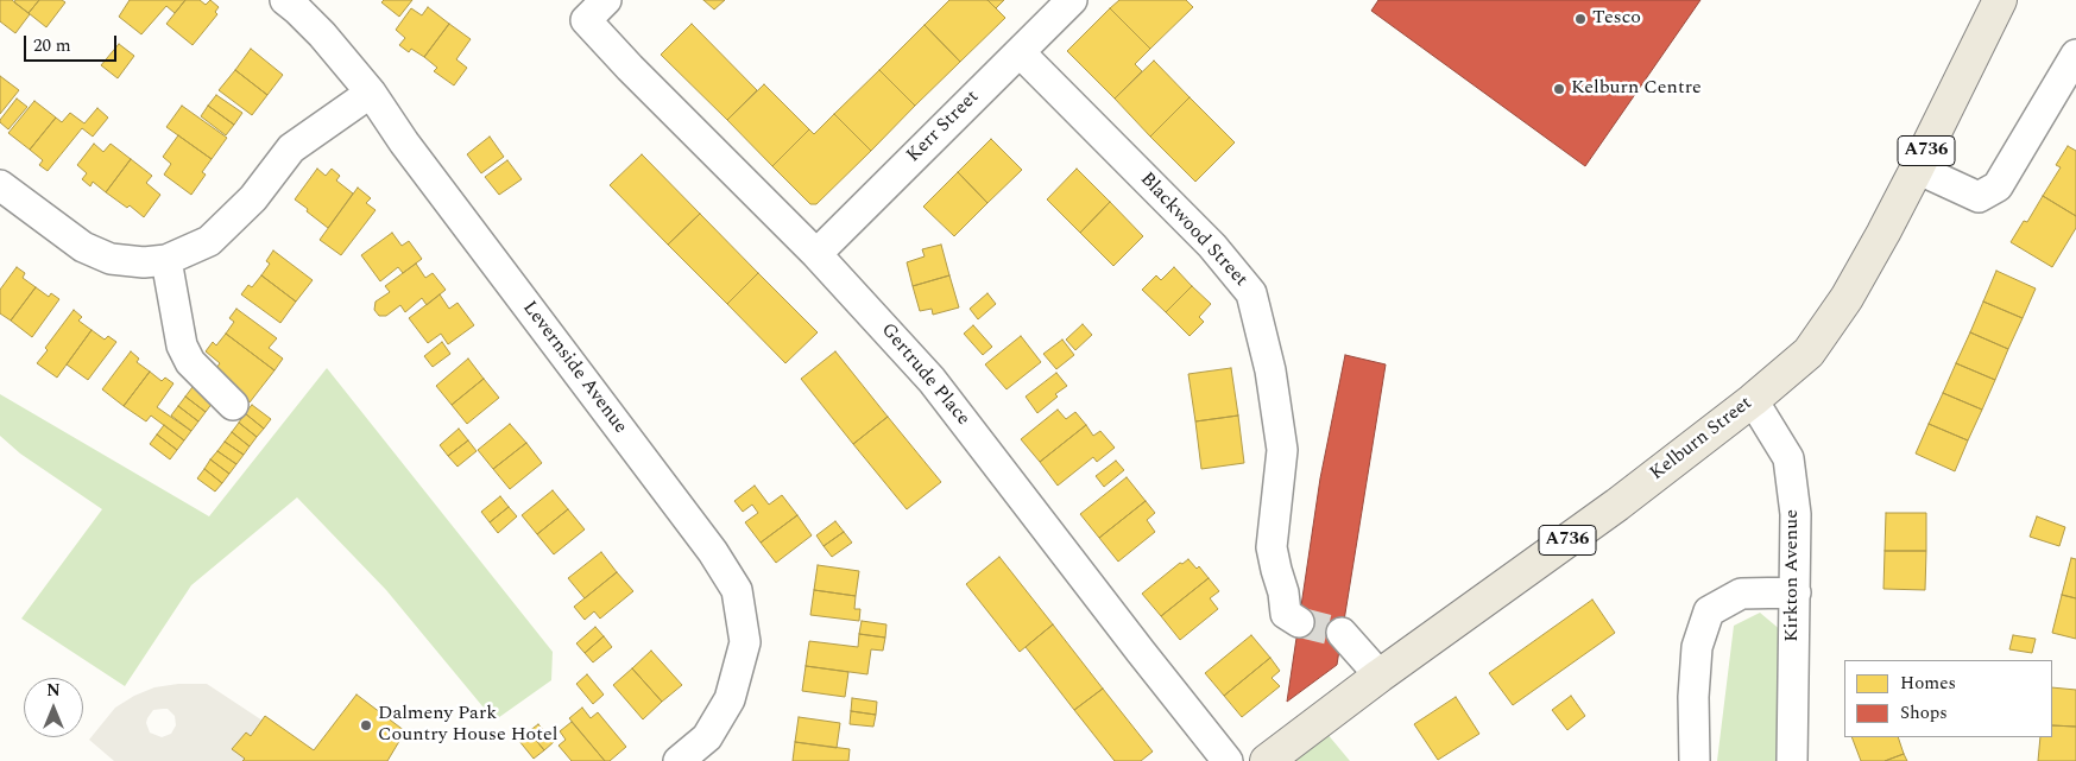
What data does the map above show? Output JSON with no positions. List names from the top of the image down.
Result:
{
  "streets": {
    "main road": ["A736", "Kelburn Street"],
    "street": [
      "Kerr Street",
      "Blackwood Street",
      "Levernside Avenue",
      "Gertrude Place",
      "Kirkton Avenue"
    ]
  },
  "crossings": [
    ["Kerr Street", "Blackwood Street"],
    ["Kerr Street", "Gertrude Place"],
    ["Kelburn Street", "Kirkton Avenue"]
  ],
  "places": ["Tesco", "Kelburn Centre", "Dalmeny Park Country House Hotel"],
  "legend": ["Homes", "Shops"],
  "scale_bar": "20 m",
  "north": "top"
}
